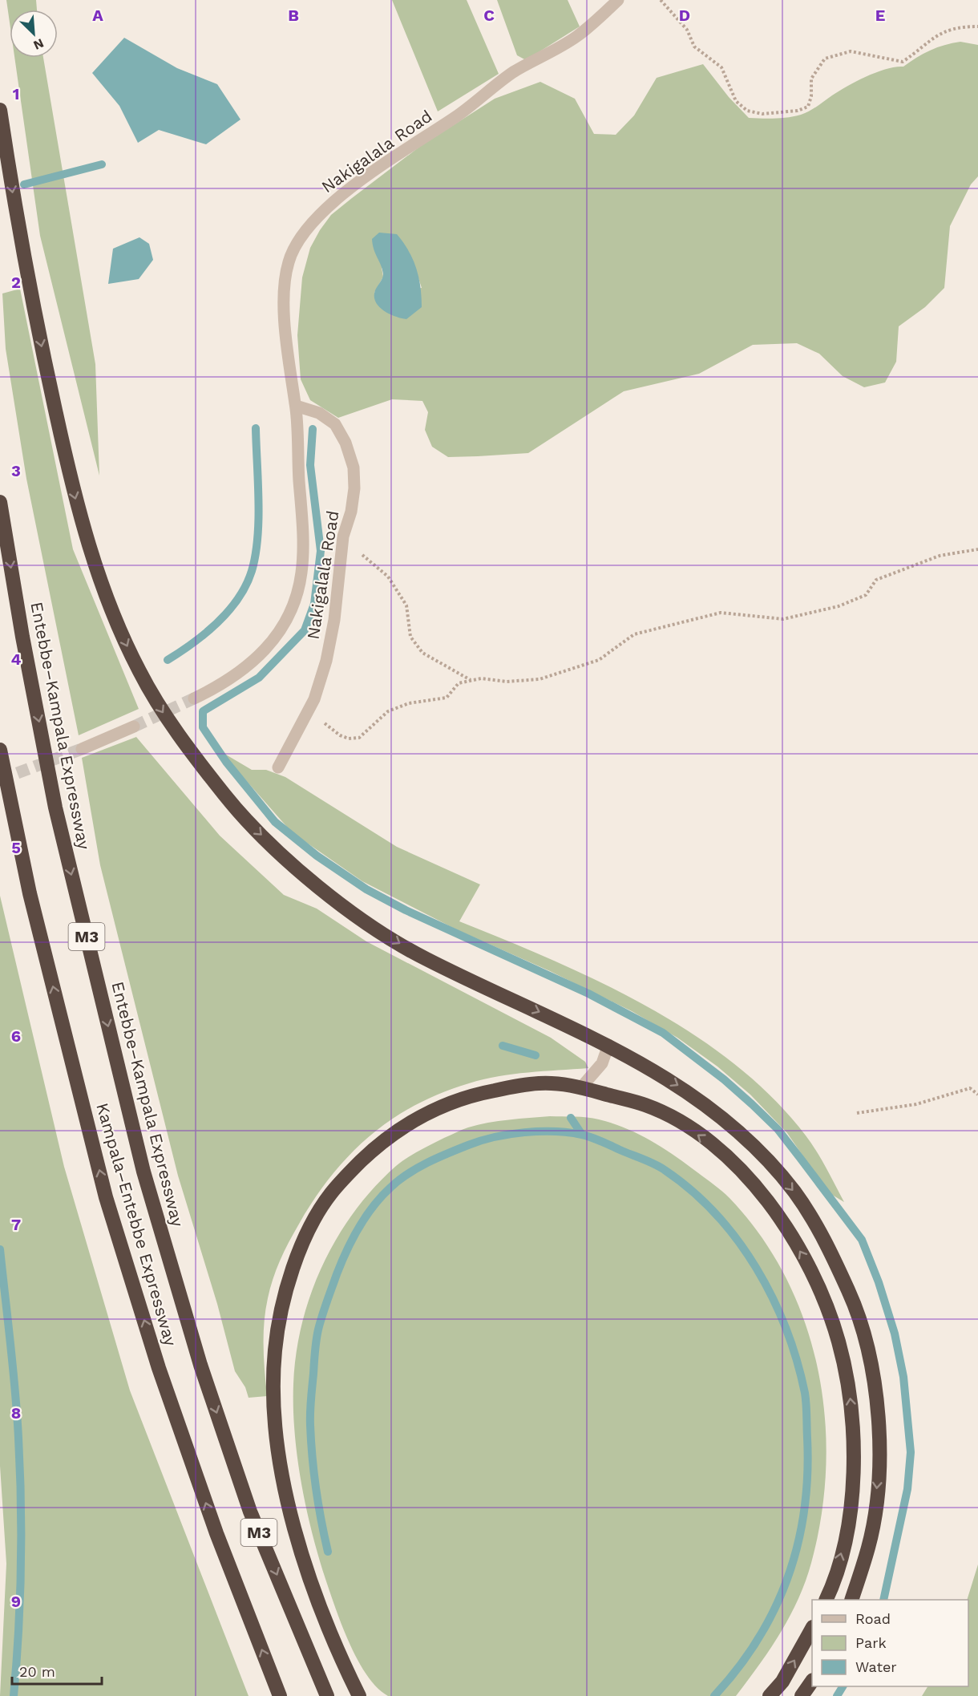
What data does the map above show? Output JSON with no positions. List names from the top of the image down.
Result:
{
  "streets": {
    "highway": ["Entebbe–Kampala Expressway", "M3", "Kampala–Entebbe Expressway"],
    "street": ["Nakigalala Road"]
  },
  "one_way": ["Entebbe–Kampala Expressway", "Kampala–Entebbe Expressway"],
  "legend": ["Road", "Park", "Water"],
  "scale_bar": "20 m",
  "north": "bottom right",
  "grid": {
    "columns": [
      "A",
      "B",
      "C",
      "D",
      "E"
    ],
    "rows": [
      "1",
      "2",
      "3",
      "4",
      "5",
      "6",
      "7",
      "8",
      "9"
    ]
  }
}
